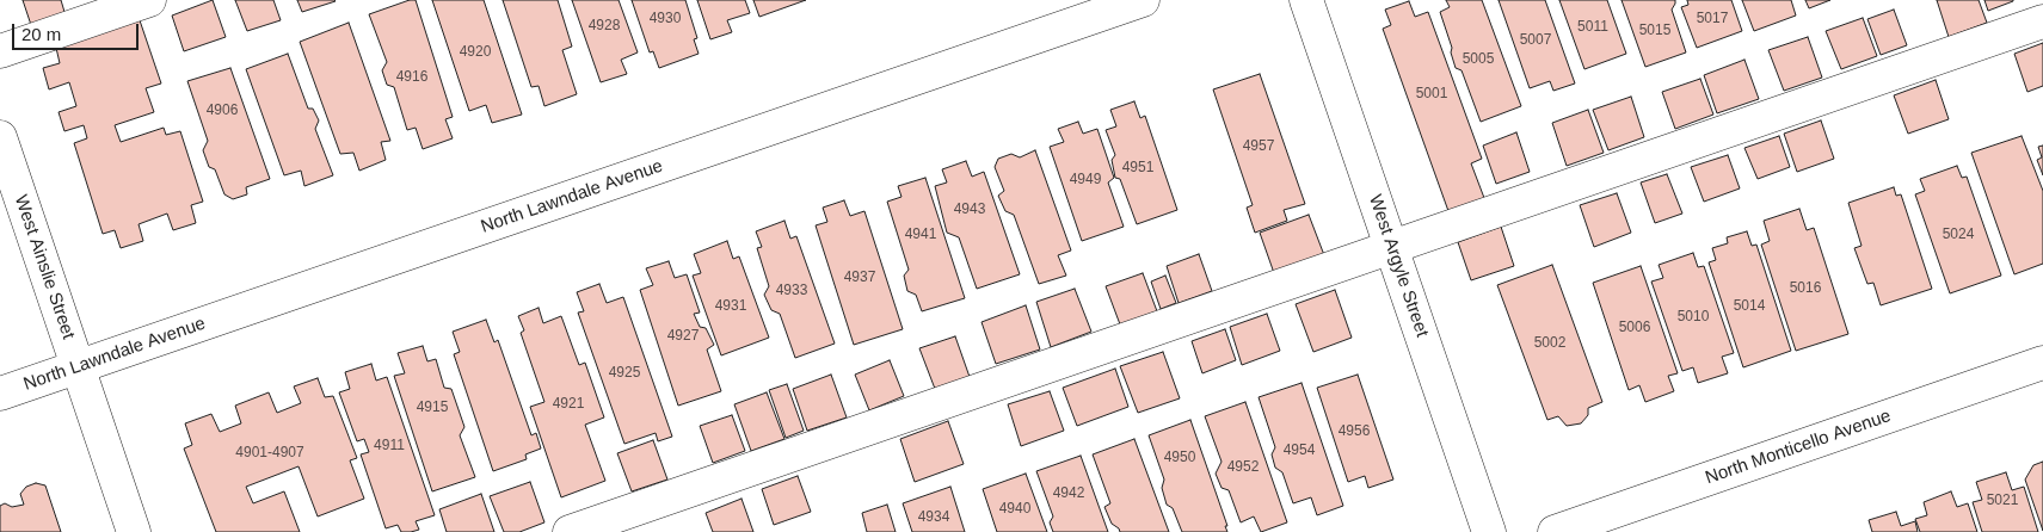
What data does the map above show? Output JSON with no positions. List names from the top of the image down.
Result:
{
  "streets": {
    "street": [
      "North Lawndale Avenue",
      "West Argyle Street",
      "West Ainslie Street",
      "North Monticello Avenue"
    ]
  },
  "crossings": [
    ["North Lawndale Avenue", "West Ainslie Street"]
  ],
  "house_numbers": [
    "4930",
    "5017",
    "4928",
    "5011",
    "5015",
    "5007",
    "4920",
    "5005",
    "4916",
    "5001",
    "4906",
    "4957",
    "4951",
    "4949",
    "4943",
    "4941",
    "5024",
    "4937",
    "5016",
    "4933",
    "4931",
    "5014",
    "5010",
    "5006",
    "4927",
    "5002",
    "4925",
    "4921",
    "4915",
    "4956",
    "4911",
    "4954",
    "4901-4907",
    "4950",
    "4952",
    "4942",
    "5021",
    "4940",
    "4934"
  ],
  "scale_bar": "20 m"
}
